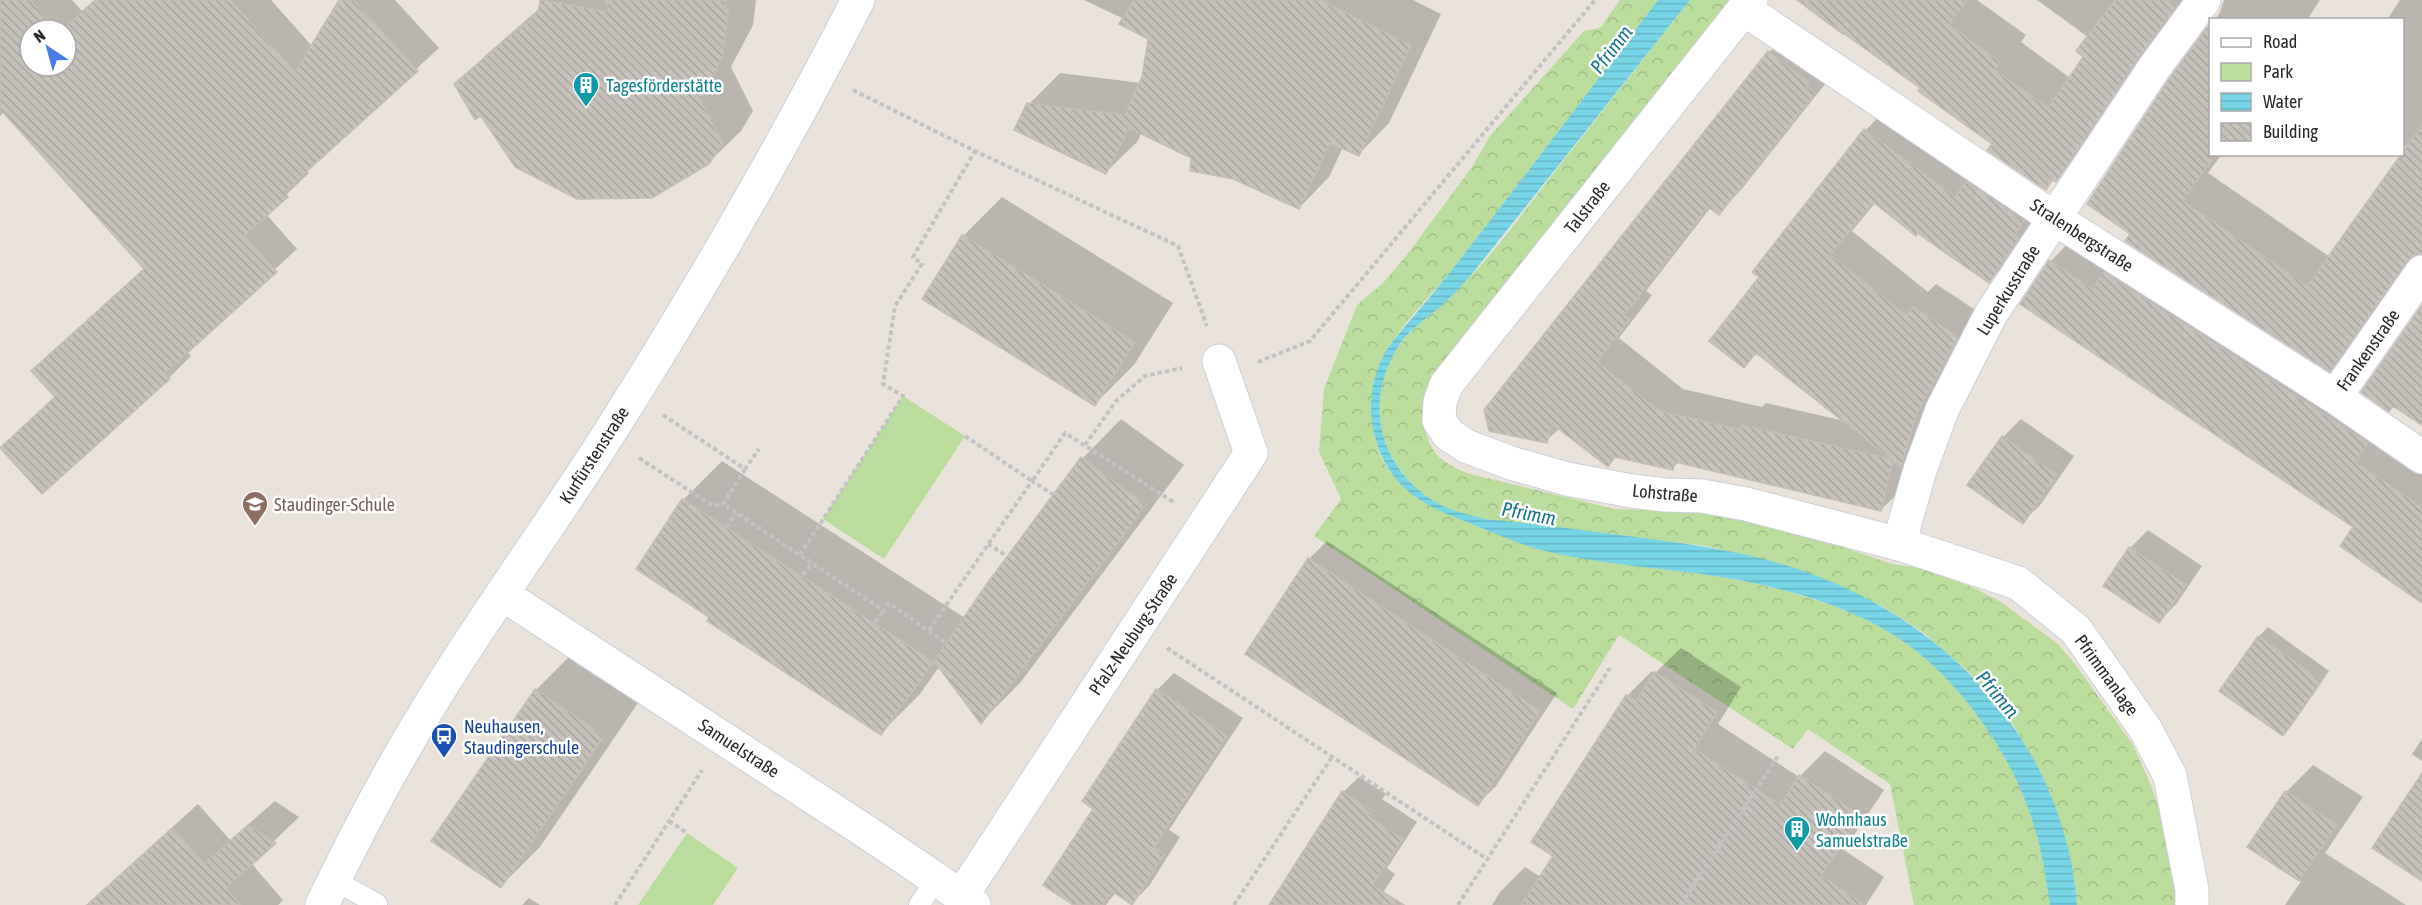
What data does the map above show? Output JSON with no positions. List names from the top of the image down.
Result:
{
  "streets": {
    "street": [
      "Talstraße",
      "Stralenbergstraße",
      "Luperkusstraße",
      "Frankenstraße",
      "Kurfürstenstraße",
      "Lohstraße",
      "Pfalz-Neuburg-Straße",
      "Pfrimmanlage",
      "Samuelstraße"
    ]
  },
  "crossings": [
    ["Talstraße", "Stralenbergstraße"],
    ["Talstraße", "Lohstraße"],
    ["Stralenbergstraße", "Luperkusstraße"],
    ["Stralenbergstraße", "Frankenstraße"],
    ["Luperkusstraße", "Lohstraße"],
    ["Luperkusstraße", "Pfrimmanlage"],
    ["Kurfürstenstraße", "Samuelstraße"],
    ["Lohstraße", "Pfrimmanlage"],
    ["Pfalz-Neuburg-Straße", "Samuelstraße"]
  ],
  "water": ["Pfrimm"],
  "places": {
    "building": ["Tagesförderstätte", "Wohnhaus Samuelstraße"],
    "school or university": ["Staudinger-Schule"],
    "bus stop": ["Neuhausen, Staudingerschule"]
  },
  "legend": [
    "Road",
    "Park",
    "Water",
    "Building"
  ],
  "north": "top left"
}
